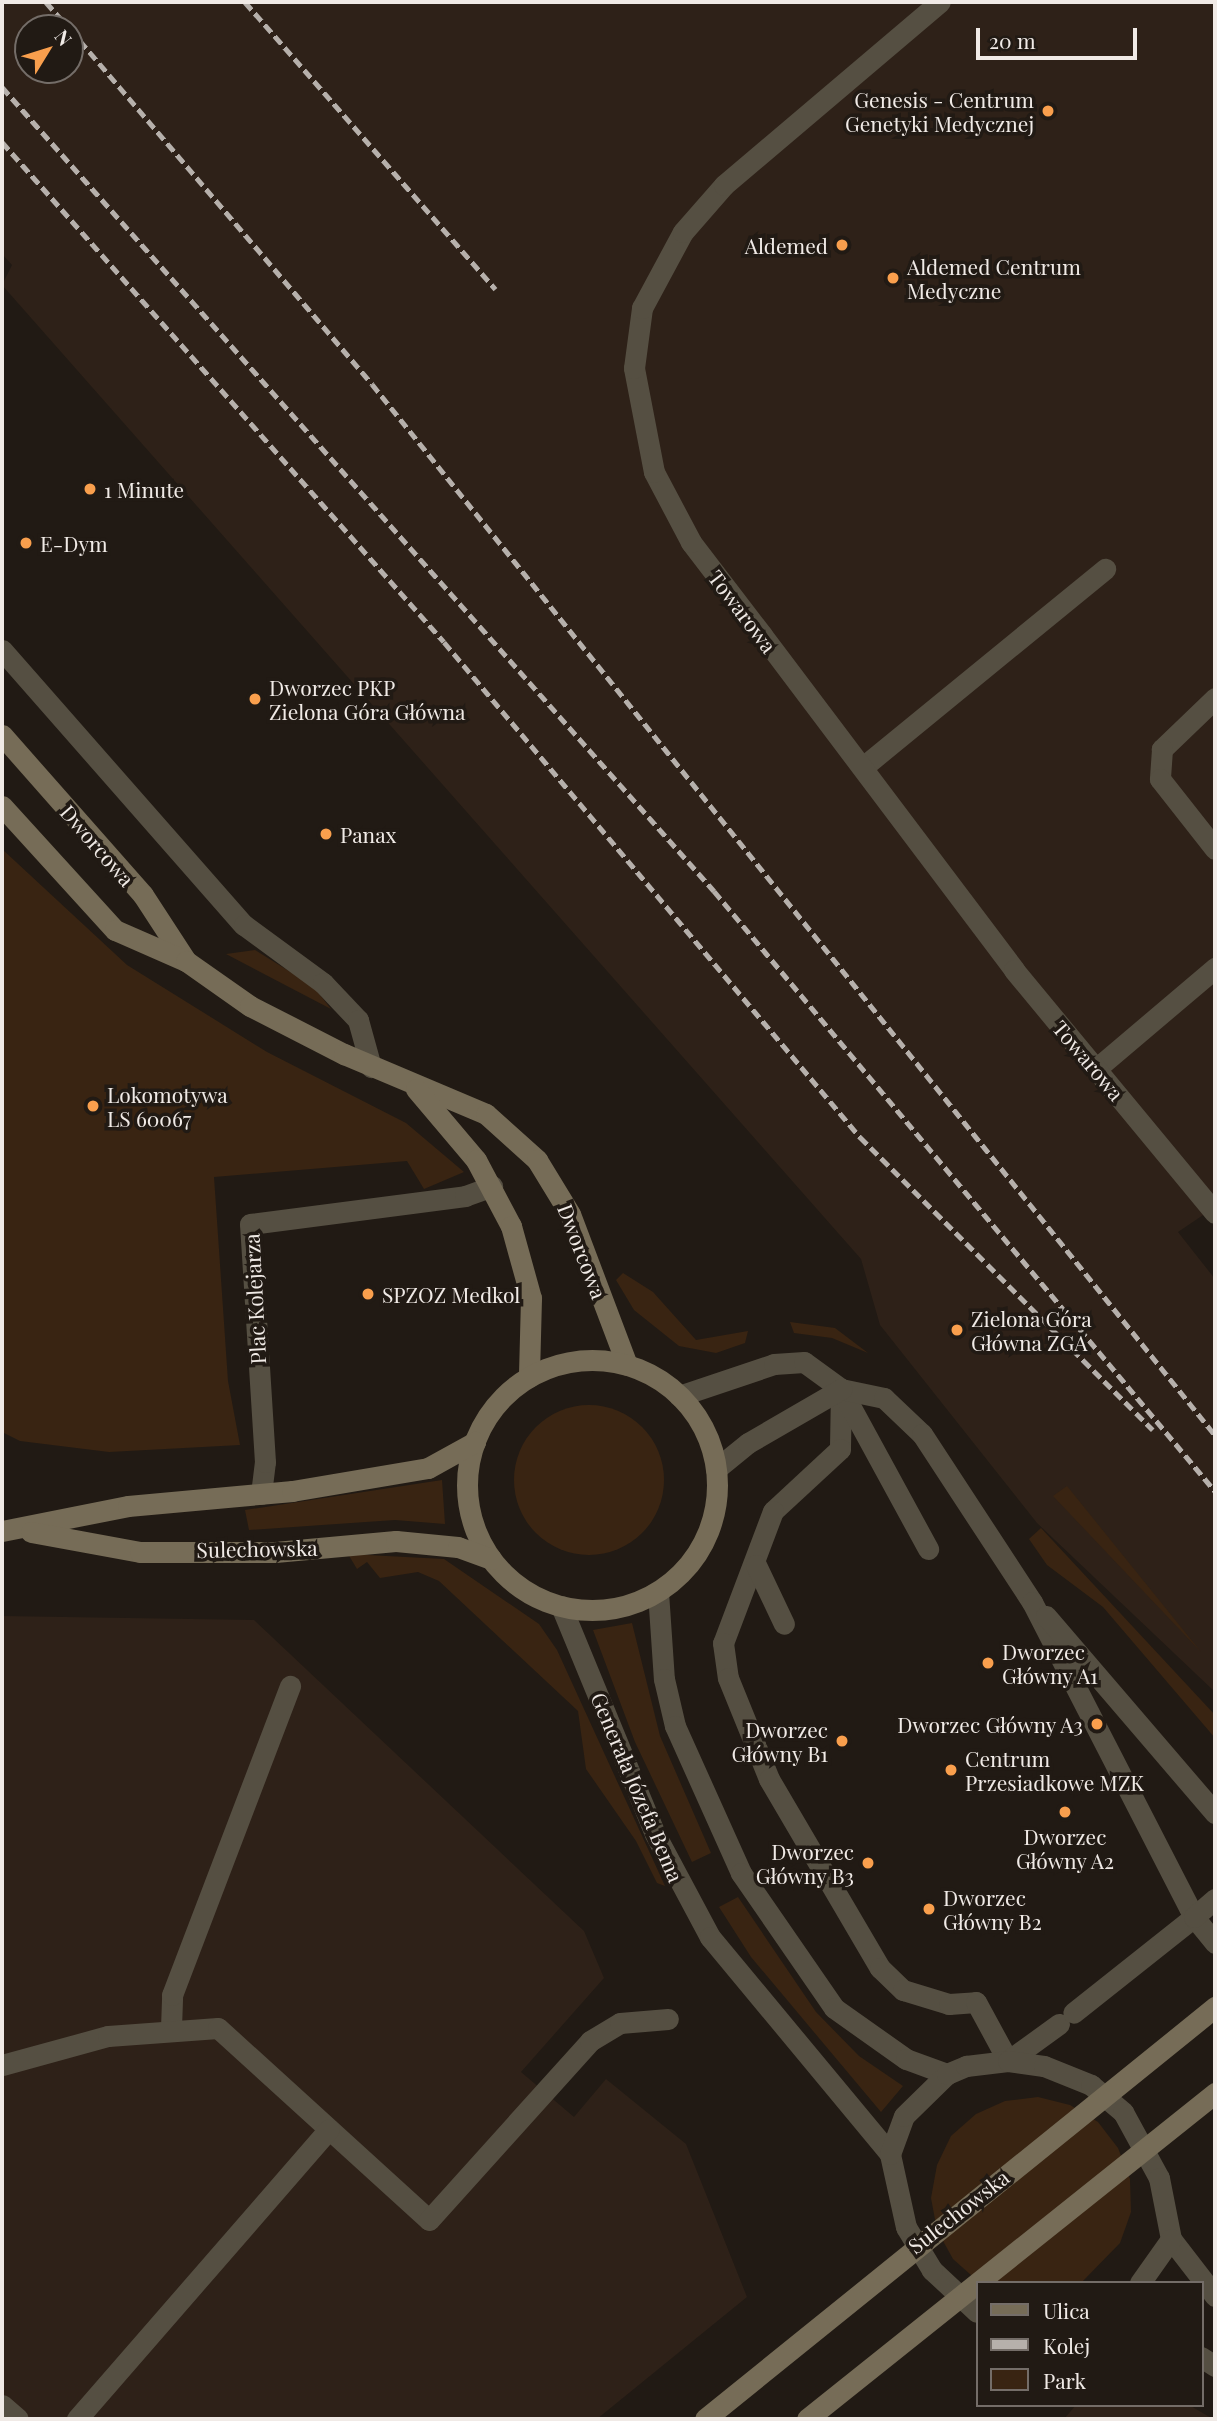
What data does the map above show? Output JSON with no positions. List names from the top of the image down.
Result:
{
  "streets": {
    "street": [
      "Towarowa",
      "Dworcowa",
      "Plac Kolejarza",
      "Sulechowska",
      "Generała Józefa Bema"
    ]
  },
  "crossings": [
    ["Dworcowa", "Plac Kolejarza"],
    ["Dworcowa", "Sulechowska"],
    ["Dworcowa", "Generała Józefa Bema"],
    ["Plac Kolejarza", "Sulechowska"],
    ["Sulechowska", "Generała Józefa Bema"]
  ],
  "places": [
    "Genesis - Centrum Genetyki Medycznej",
    "Aldemed",
    "Aldemed Centrum Medyczne",
    "1 Minute",
    "E-Dym",
    "Dworzec PKP Zielona Góra Główna",
    "Panax",
    "Lokomotywa LS 60067",
    "SPZOZ Medkol",
    "Zielona Góra Główna ZGA",
    "Dworzec Główny A1",
    "Dworzec Główny A3",
    "Dworzec Główny B1",
    "Centrum Przesiadkowe MZK",
    "Dworzec Główny A2",
    "Dworzec Główny B3",
    "Dworzec Główny B2"
  ],
  "legend": ["Ulica", "Kolej", "Park"],
  "scale_bar": "20 m",
  "north": "top right"
}
